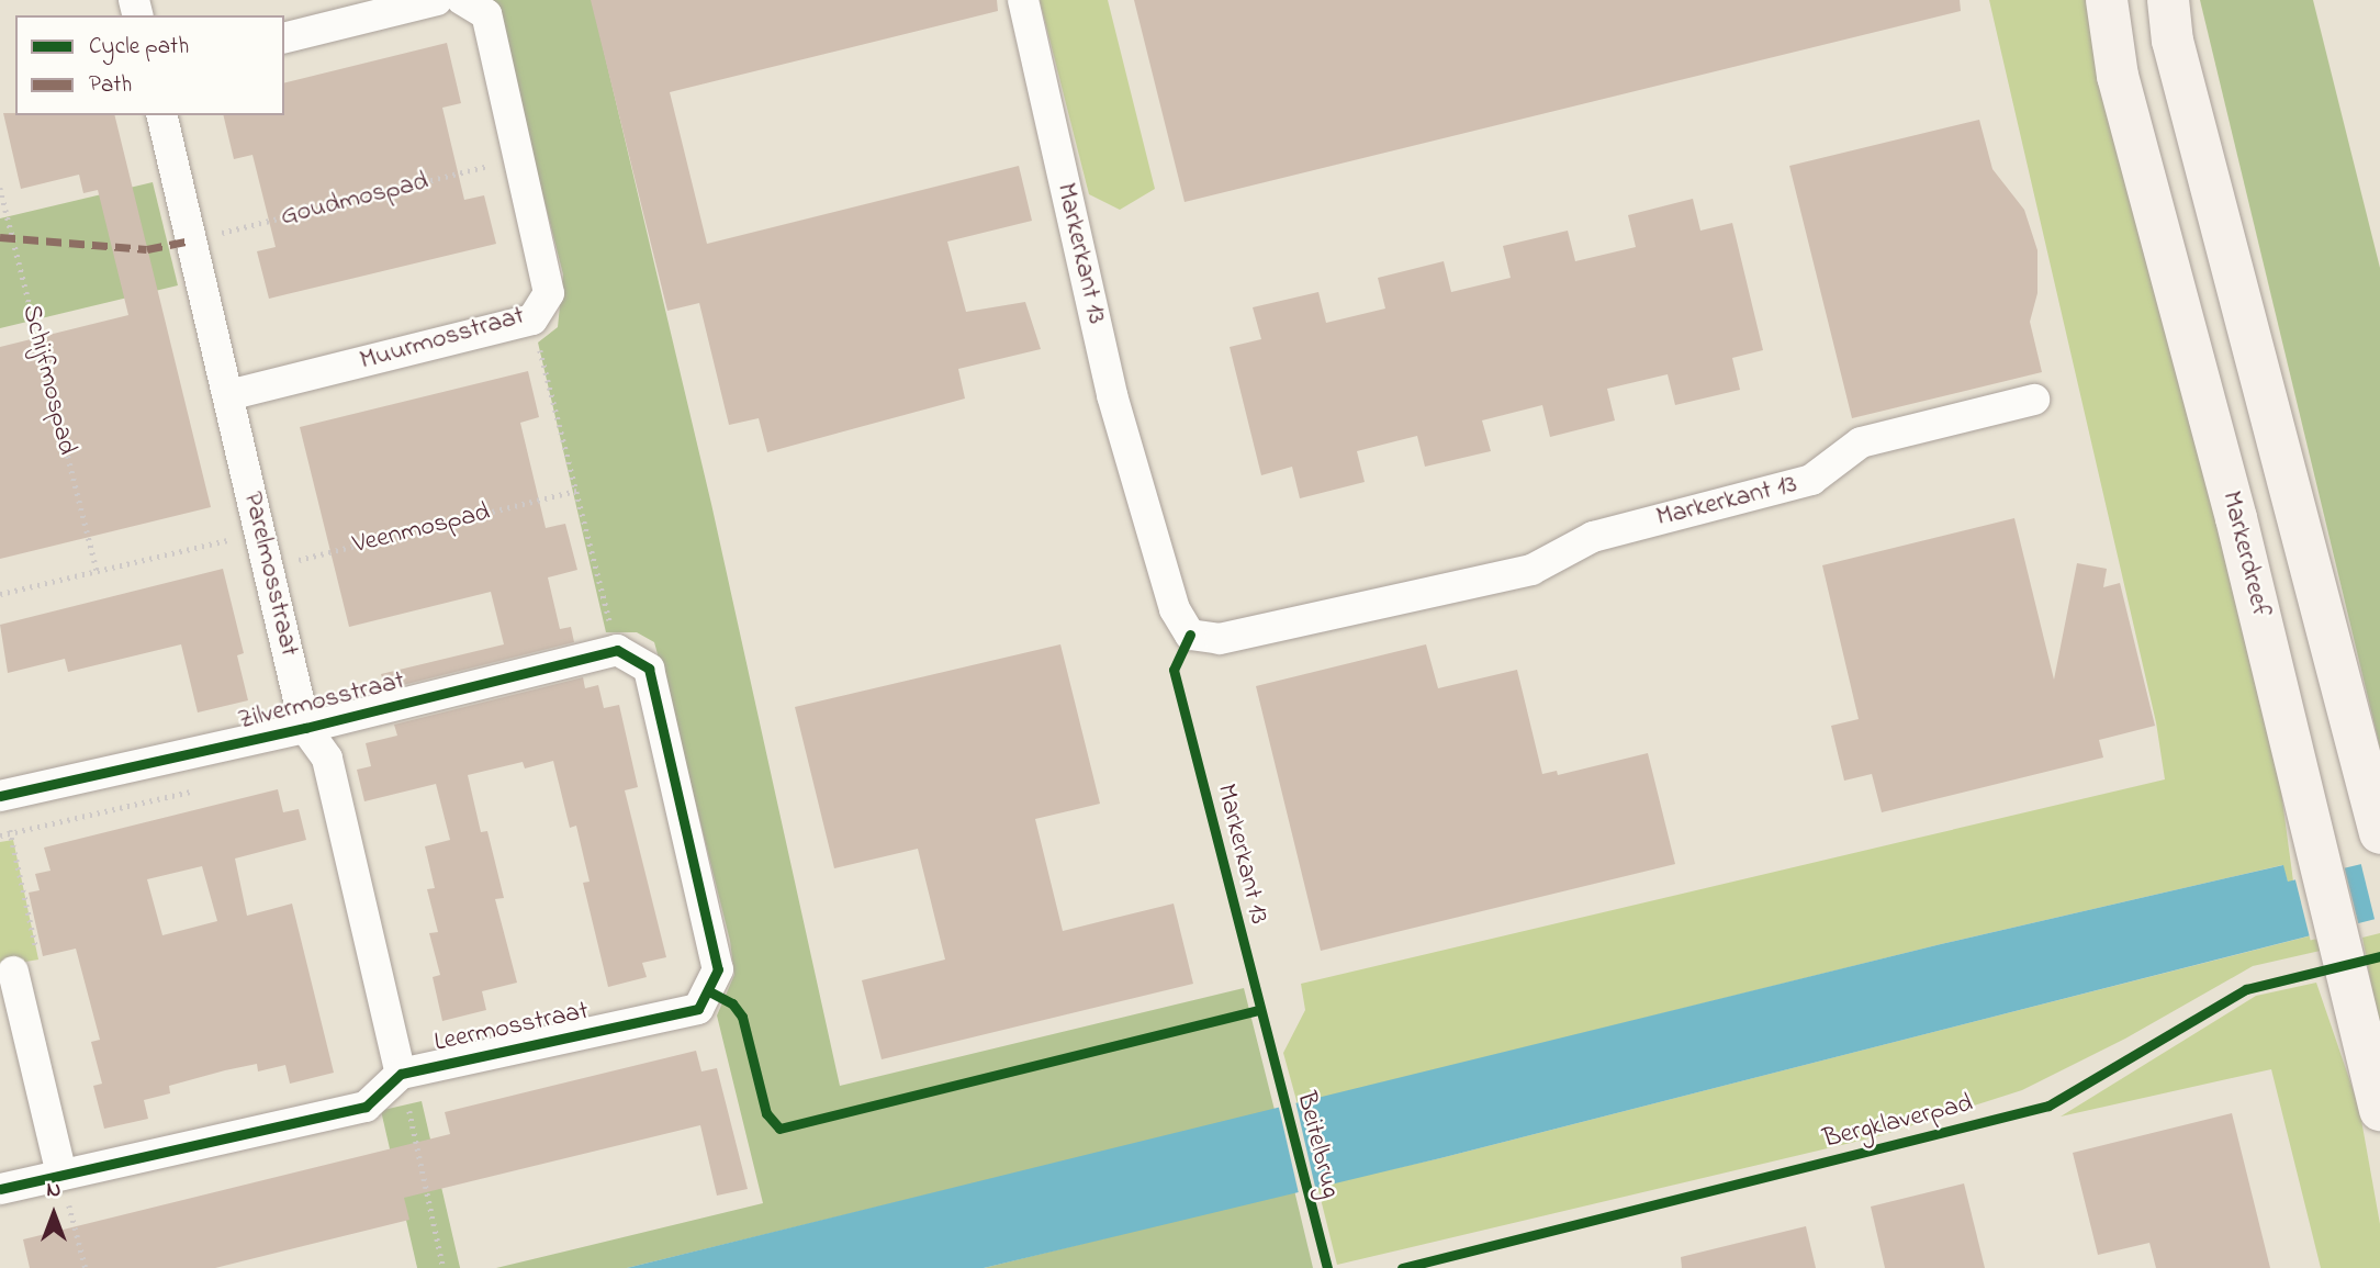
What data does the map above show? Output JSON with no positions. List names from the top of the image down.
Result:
{
  "streets": {
    "main road": ["Markerdreef"],
    "street": [
      "Markerkant 13",
      "Muurmosstraat",
      "Parelmosstraat",
      "Zilvermosstraat",
      "Leermosstraat"
    ],
    "path": ["Goudmospad", "Schijfmospad", "Veenmospad"],
    "cycle path": ["Bergklaverpad", "Beitelbrug"]
  },
  "crossings": [
    ["Goudmospad", "Muurmosstraat"],
    ["Goudmospad", "Parelmosstraat"],
    ["Muurmosstraat", "Parelmosstraat"],
    ["Veenmospad", "Parelmosstraat"],
    ["Parelmosstraat", "Zilvermosstraat"],
    ["Parelmosstraat", "Leermosstraat"],
    ["Zilvermosstraat", "Leermosstraat"]
  ],
  "legend": ["Cycle path", "Path"],
  "north": "top"
}
